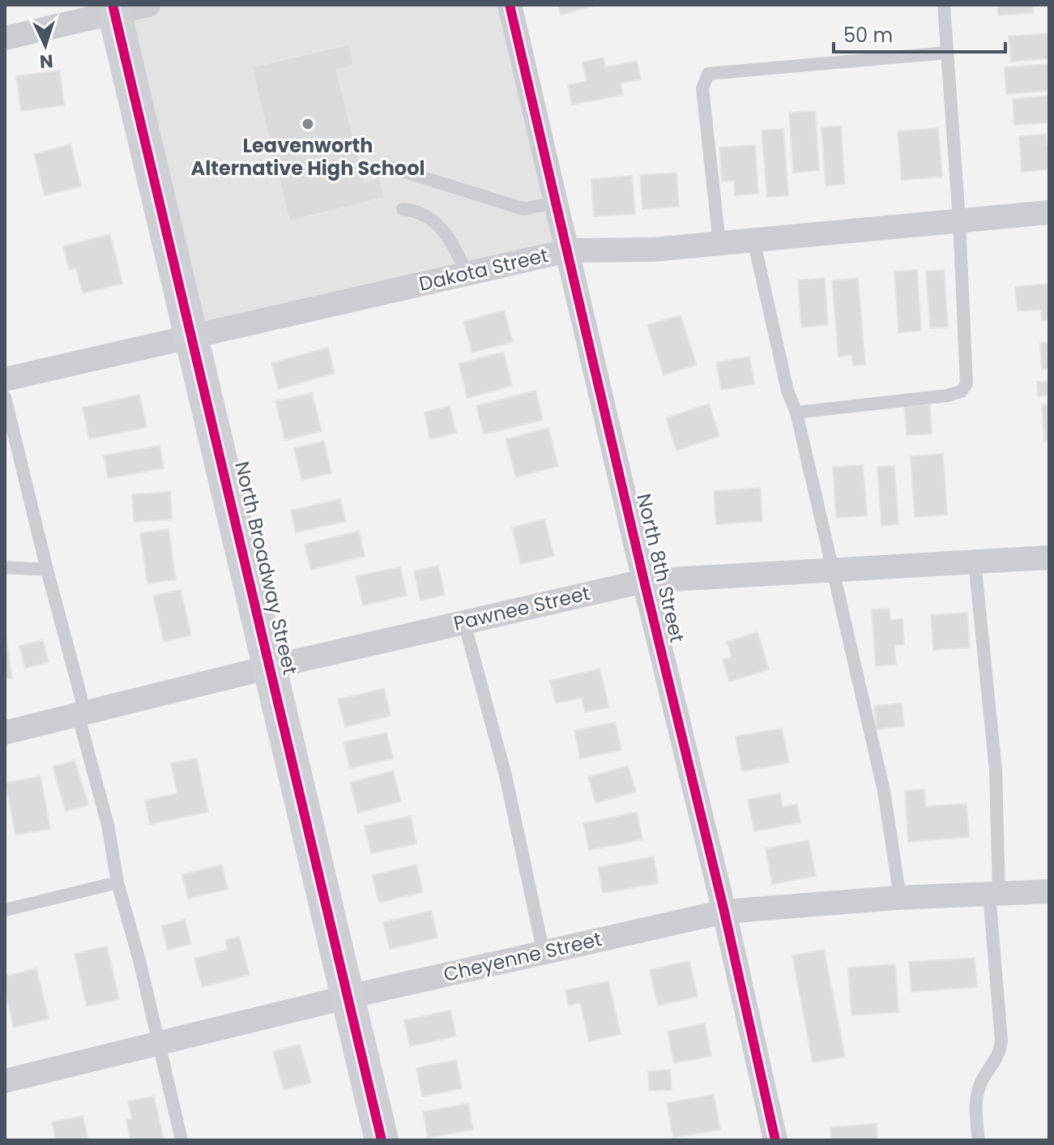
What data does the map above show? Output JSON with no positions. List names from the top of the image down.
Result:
{
  "streets": {
    "street": [
      "Dakota Street",
      "North Broadway Street",
      "North 8th Street",
      "Pawnee Street",
      "Cheyenne Street"
    ]
  },
  "crossings": [
    ["Dakota Street", "North Broadway Street"],
    ["Dakota Street", "North 8th Street"],
    ["North Broadway Street", "Pawnee Street"],
    ["North Broadway Street", "Cheyenne Street"],
    ["North 8th Street", "Pawnee Street"],
    ["North 8th Street", "Cheyenne Street"]
  ],
  "places": ["Leavenworth Alternative High School"],
  "scale_bar": "50 m",
  "north": "bottom"
}
